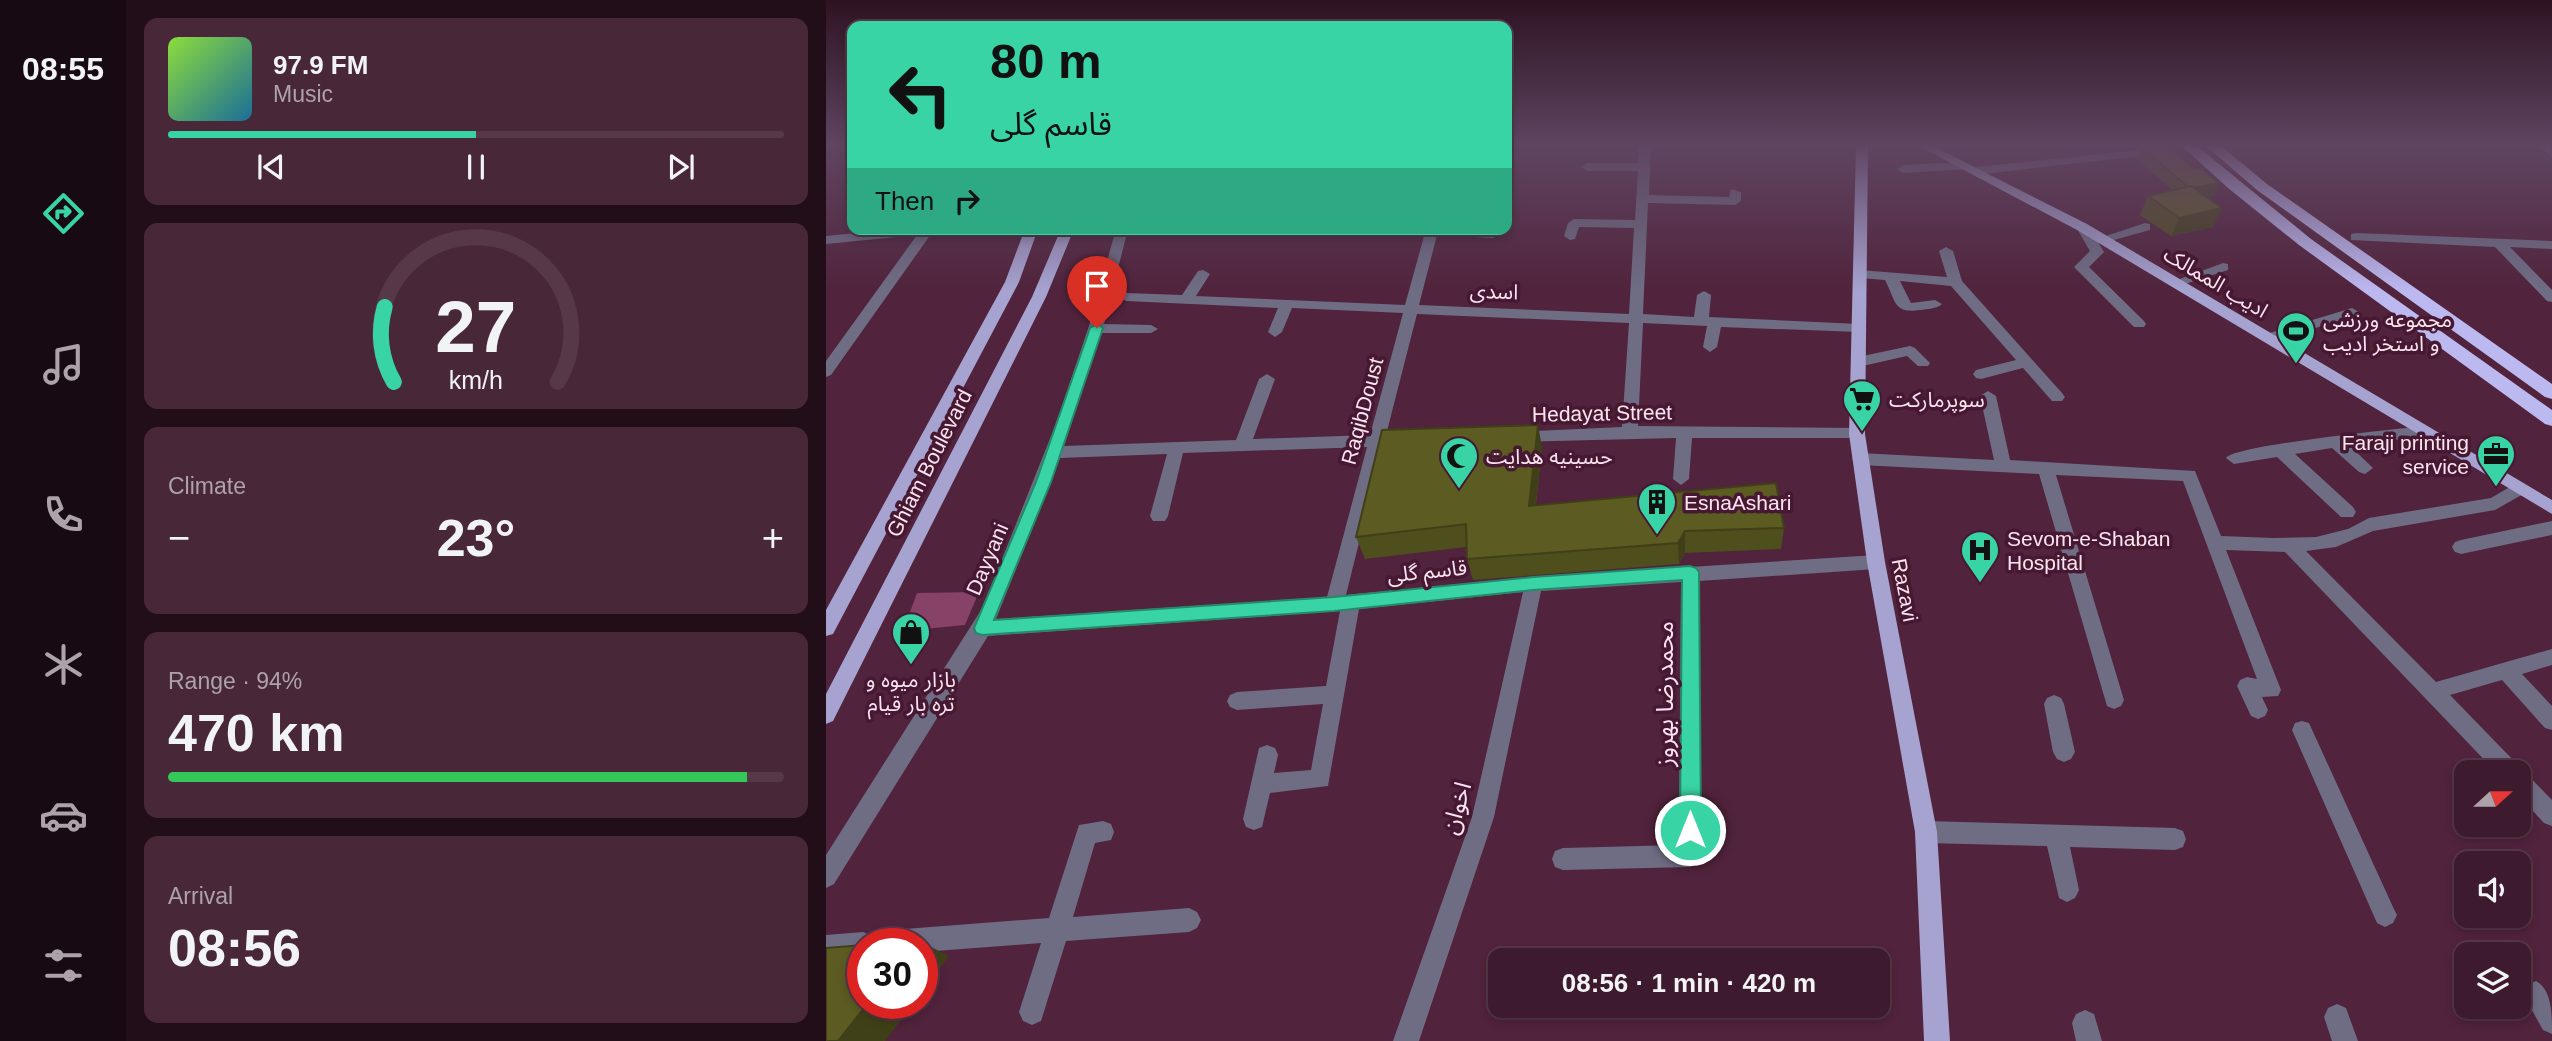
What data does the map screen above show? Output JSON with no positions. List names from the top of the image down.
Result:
{
  "streets": {
    "main road": ["ادیب الممالک", "Ghiam Boulevard", "Razavi"],
    "street": [
      "اسدی",
      "RaqibDoust",
      "Hedayat Street",
      "Dayyani",
      "قاسم گلی",
      "محمدرضا بهروز",
      "اخوان"
    ]
  },
  "crossings": [
    ["اسدی", "RaqibDoust"],
    ["اسدی", "Razavi"],
    ["RaqibDoust", "قاسم گلی"],
    ["Hedayat Street", "Razavi"],
    ["Dayyani", "قاسم گلی"],
    ["قاسم گلی", "Razavi"],
    ["قاسم گلی", "محمدرضا بهروز"],
    ["قاسم گلی", "اخوان"]
  ],
  "places": {
    "sports": ["مجموعه ورزشی و استخر ادیب"],
    "supermarket": ["سوپرمارکت"],
    "office": ["Faraji printing service"],
    "mosque": ["حسینیه هدایت"],
    "building": ["EsnaAshari"],
    "hospital": ["Sevom-e-Shaban Hospital"],
    "shop": ["بازار میوه و تره بار قیام"]
  },
  "north": "right",
  "page": {
    "tabs": "08:55",
    "turn": ["80 m", "قاسم گلی"],
    "song": ["97.9 FM", "Music"],
    "then": "Then",
    "tile": [
      "Climate",
      ["Range · 94%", "470 km"],
      ["Arrival", "08:56"]
    ],
    "heat": ["−", "23°", "+"],
    "limit": "30",
    "trip": "08:56 · 1 min · 420 m",
    "gauge": ["27", "km/h"]
  }
}
